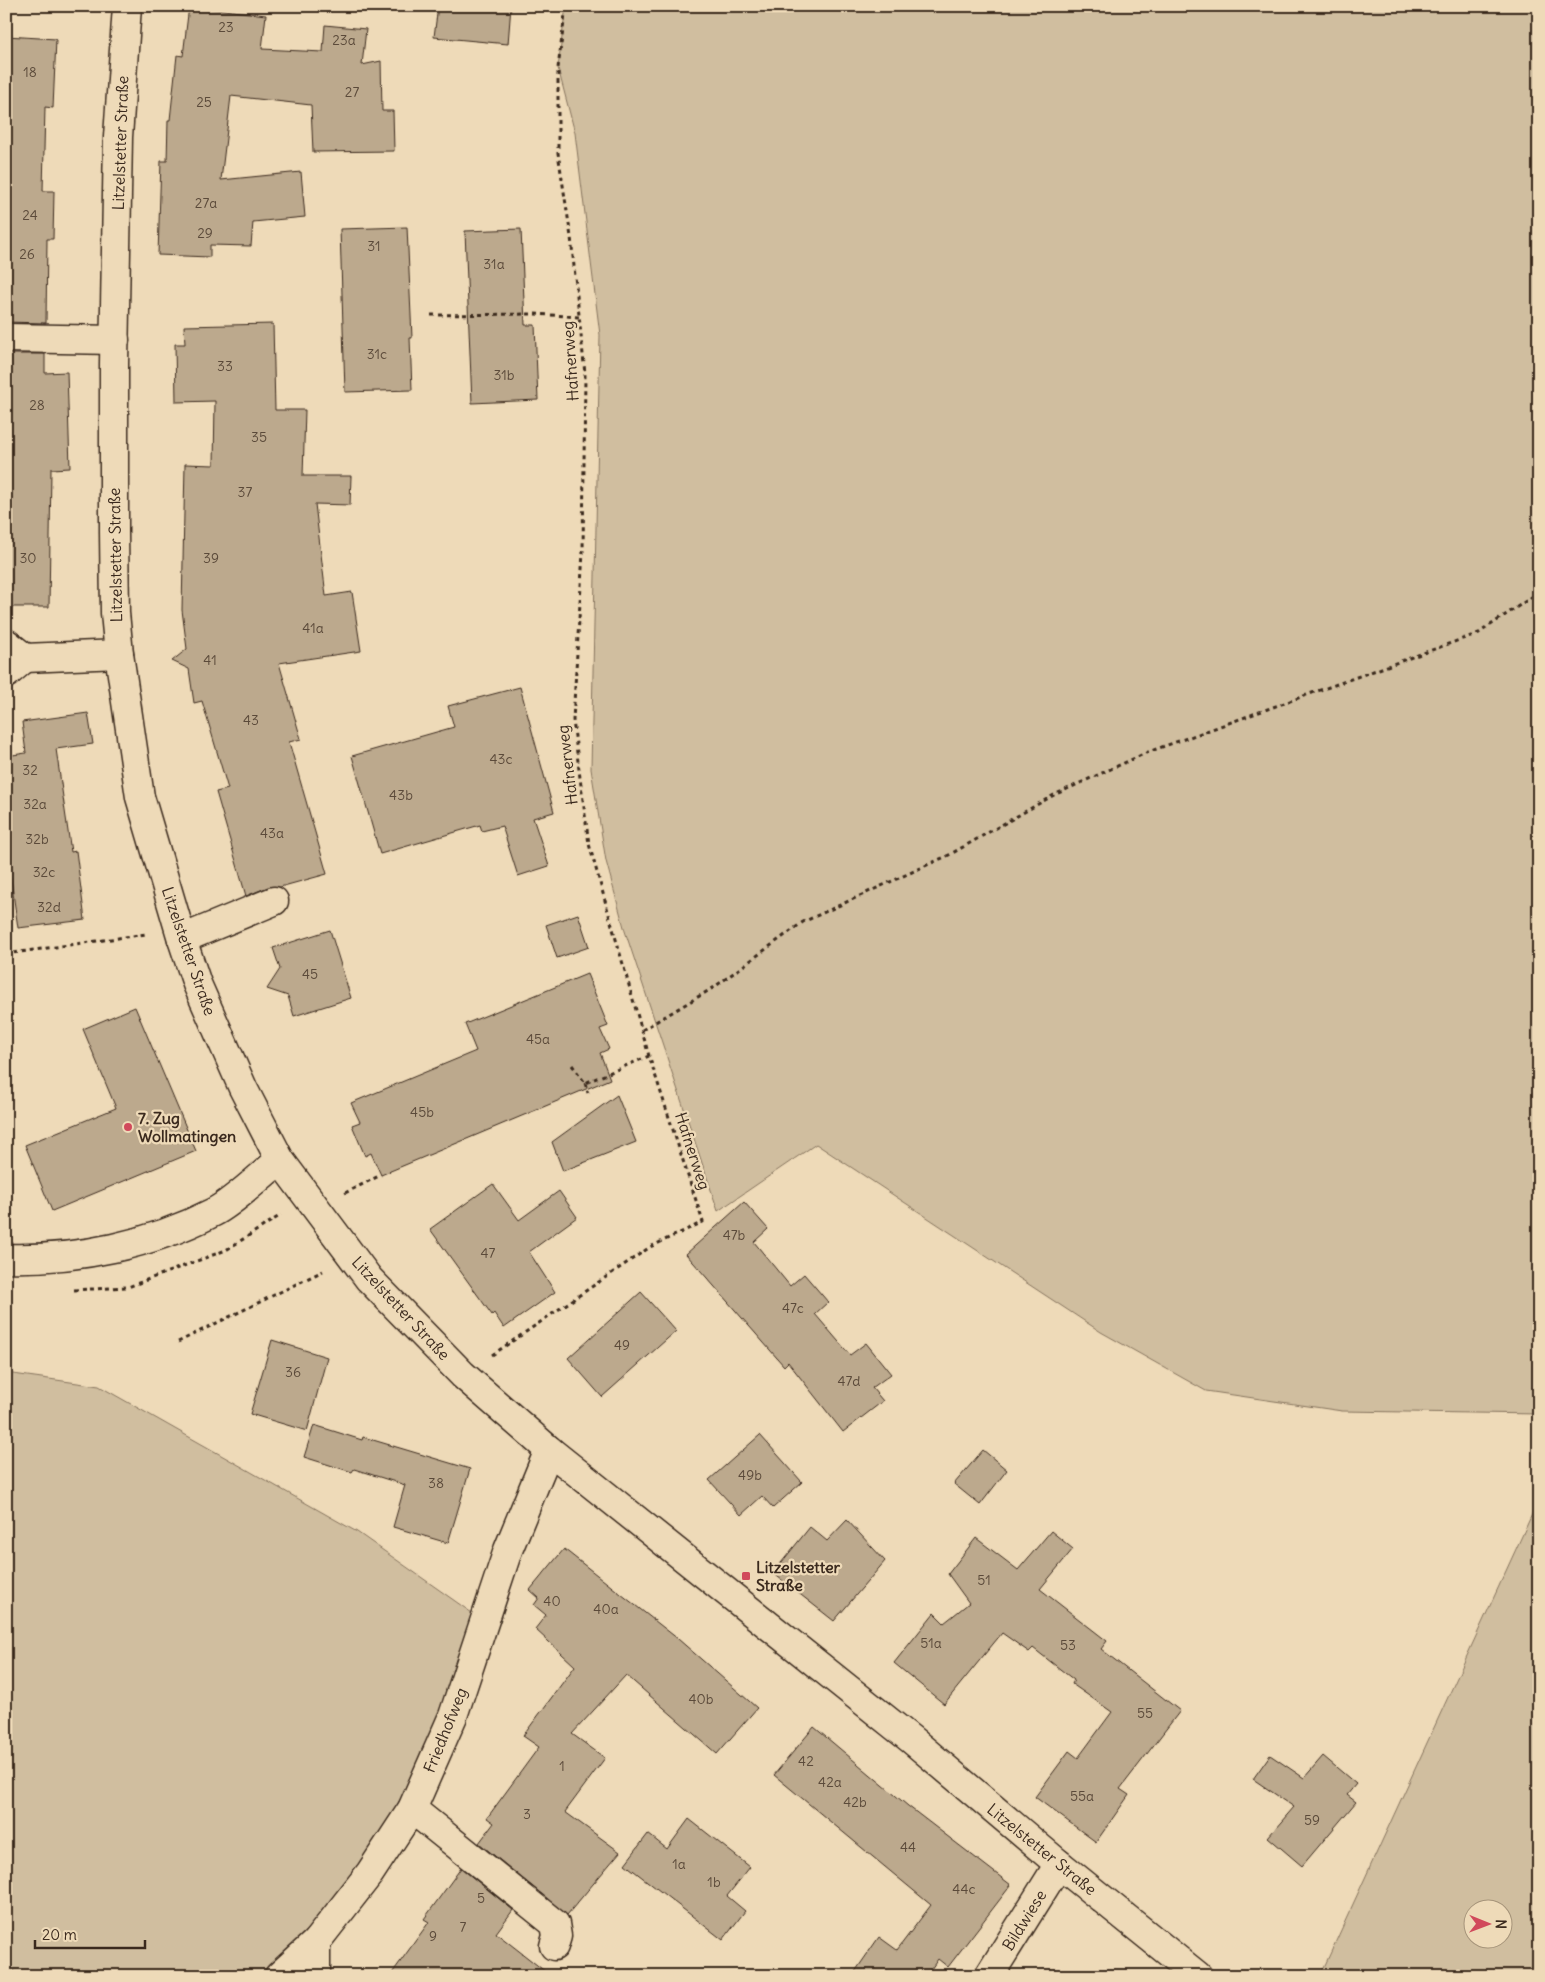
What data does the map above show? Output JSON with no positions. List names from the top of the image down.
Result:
{
  "streets": {
    "street": ["Litzelstetter Straße", "Friedhofweg", "Bildwiese"],
    "path": ["Hafnerweg"]
  },
  "crossings": [
    ["Litzelstetter Straße", "Hafnerweg"],
    ["Litzelstetter Straße", "Friedhofweg"],
    ["Litzelstetter Straße", "Bildwiese"]
  ],
  "places": {
    "other": ["7. Zug Wollmatingen"],
    "transit": ["Litzelstetter Straße"]
  },
  "house_numbers": [
    "23",
    "23a",
    "18",
    "27",
    "25",
    "27a",
    "24",
    "29",
    "31",
    "26",
    "31a",
    "31c",
    "33",
    "31b",
    "28",
    "35",
    "37",
    "30",
    "39",
    "41a",
    "41",
    "43",
    "43c",
    "32",
    "43b",
    "32a",
    "43a",
    "32b",
    "32c",
    "32d",
    "45",
    "45a",
    "45b",
    "47b",
    "47",
    "47c",
    "49",
    "36",
    "47d",
    "49b",
    "38",
    "51",
    "40",
    "40a",
    "51a",
    "53",
    "40b",
    "55",
    "42",
    "1",
    "42a",
    "55a",
    "42b",
    "3",
    "59",
    "44",
    "1a",
    "1b",
    "44c",
    "5",
    "7",
    "9"
  ],
  "scale_bar": "20 m",
  "north": "right"
}
